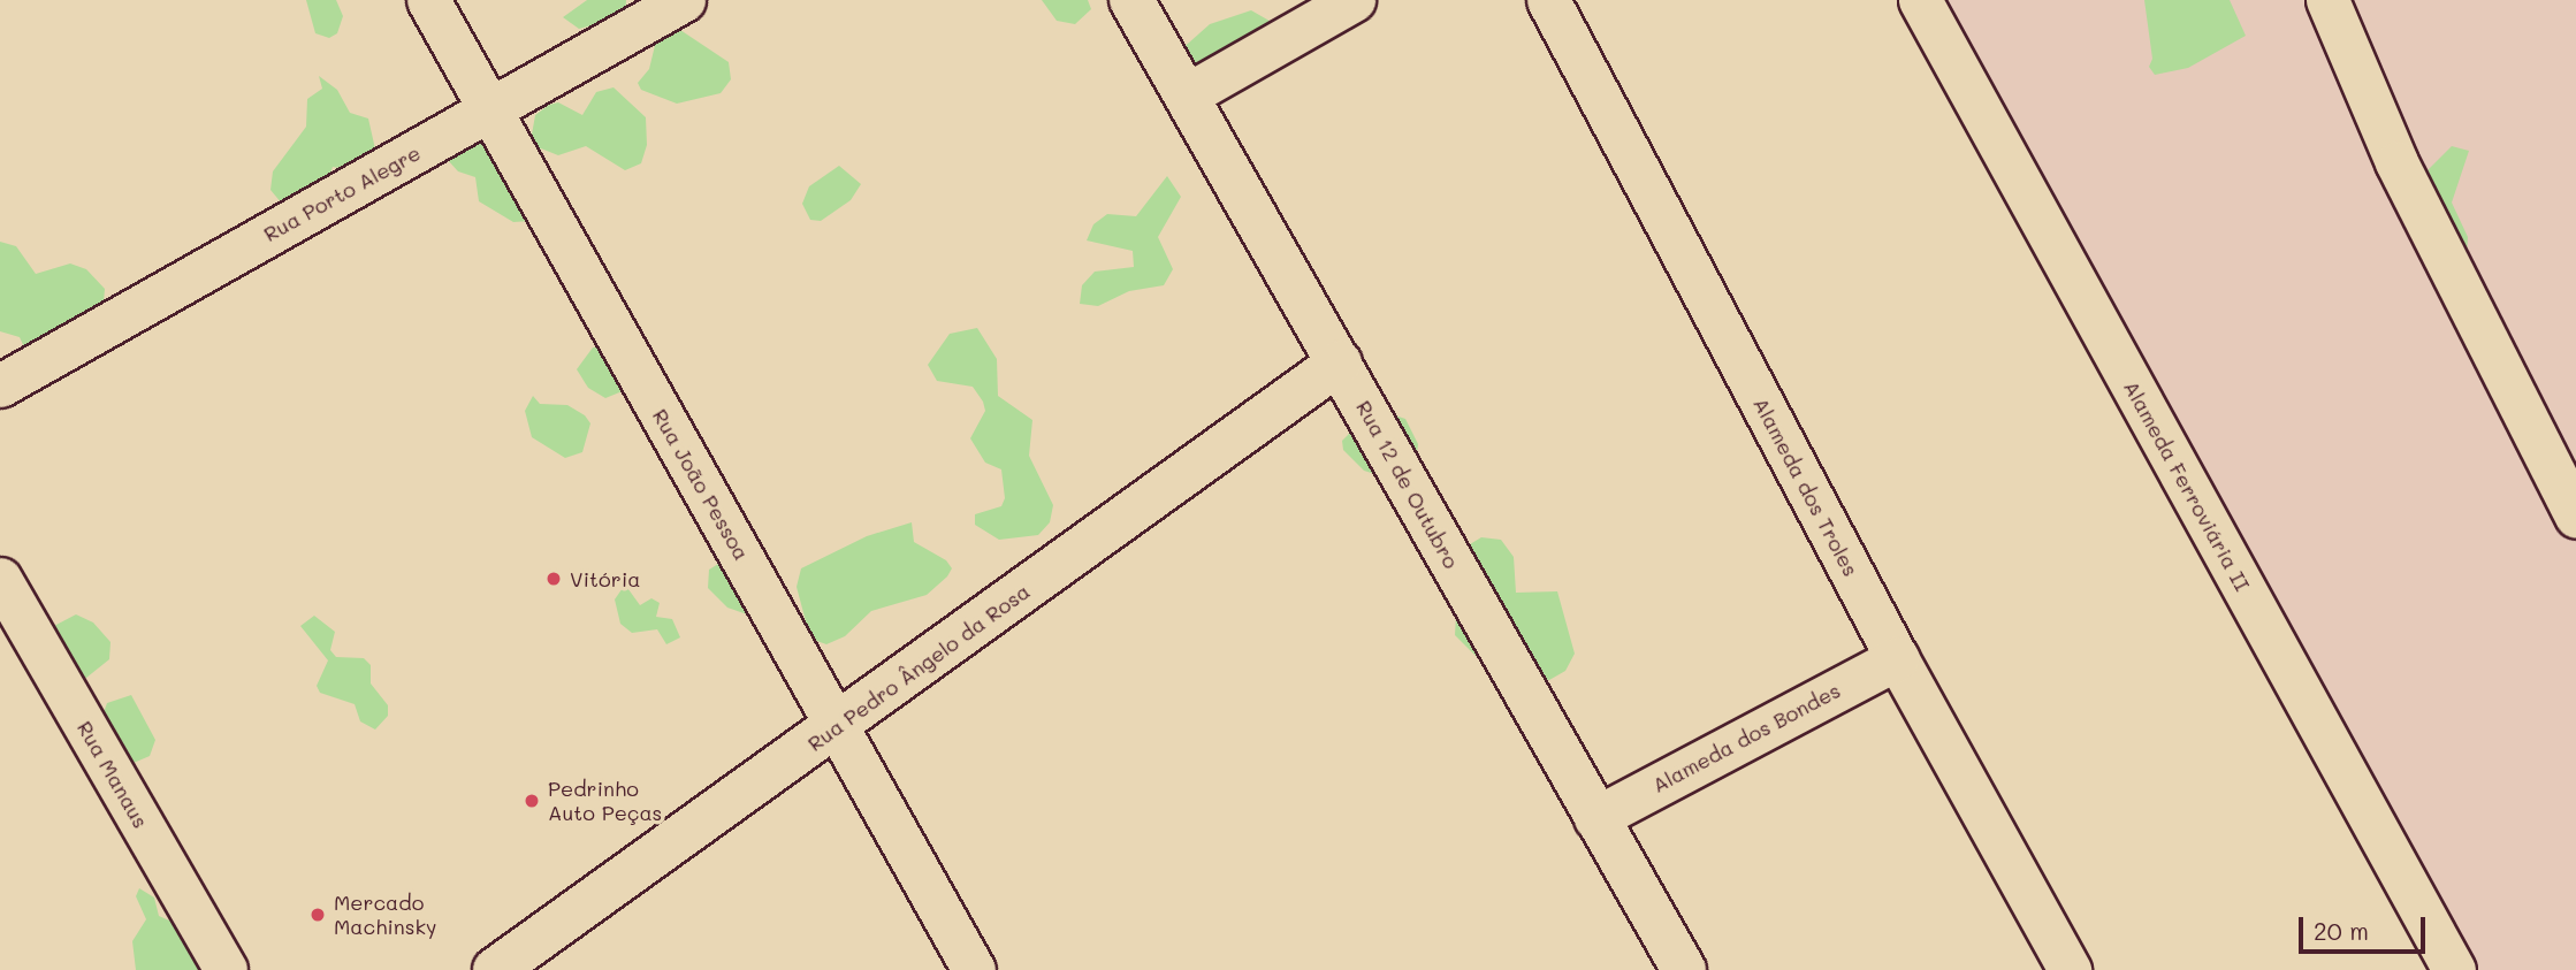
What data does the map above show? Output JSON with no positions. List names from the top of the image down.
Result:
{
  "streets": {
    "main road": ["Rua 12 de Outubro", "Rua Pedro Ângelo da Rosa"],
    "street": [
      "Rua Porto Alegre",
      "Rua João Pessoa",
      "Alameda Ferroviária II",
      "Alameda dos Troles",
      "Alameda dos Bondes",
      "Rua Manaus"
    ]
  },
  "crossings": [
    ["Rua Porto Alegre", "Rua João Pessoa"],
    ["Rua João Pessoa", "Rua Pedro Ângelo da Rosa"],
    ["Rua 12 de Outubro", "Rua Pedro Ângelo da Rosa"],
    ["Rua 12 de Outubro", "Alameda dos Bondes"],
    ["Alameda dos Troles", "Alameda dos Bondes"]
  ],
  "places": ["Vitória", "Pedrinho Auto Peças", "Mercado Machinsky"],
  "scale_bar": "20 m"
}
